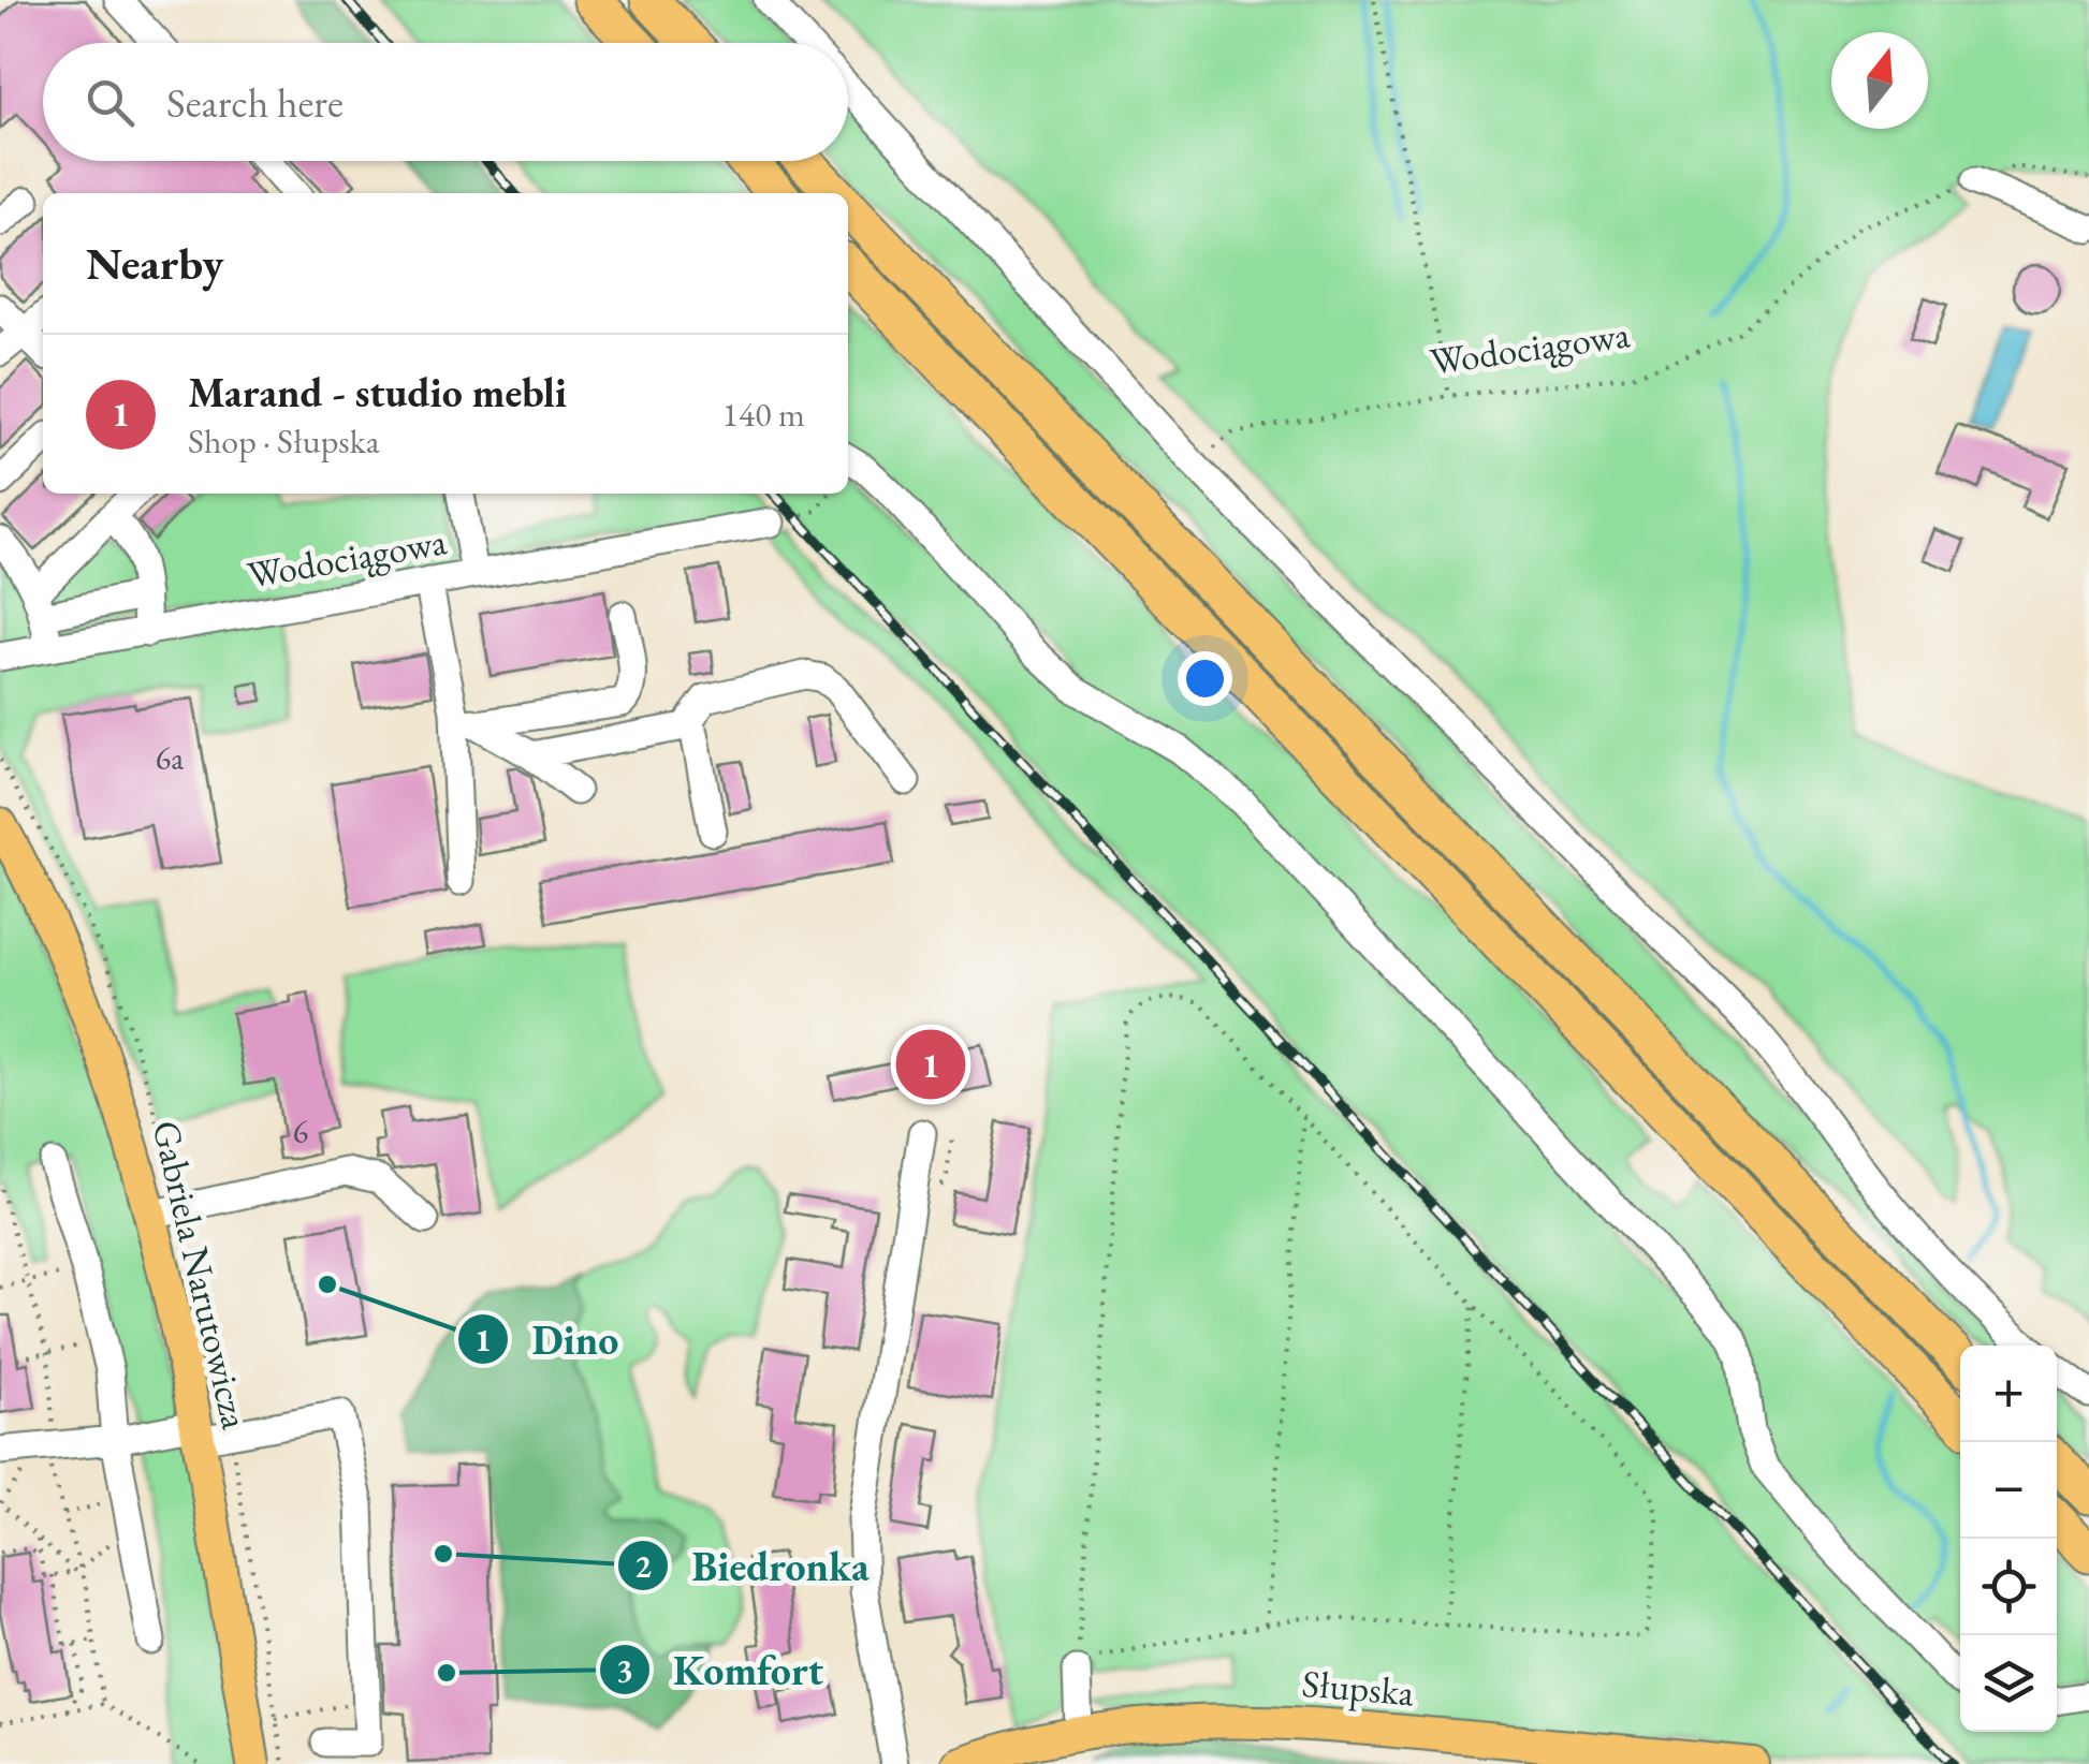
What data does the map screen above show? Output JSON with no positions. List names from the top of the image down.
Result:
{
  "streets": {
    "main road": ["Gabriela Narutowicza", "Słupska"],
    "street": ["Wodociągowa"]
  },
  "places": ["Dino", "Biedronka", "Komfort"],
  "house_numbers": ["6a", "6"],
  "north": "top",
  "page": {
    "search": "Search here",
    "heading": "Nearby",
    "list": [
      {
        "mark": "1",
        "name": "Marand - studio mebli",
        "note": "Shop · Słupska",
        "value": "140 m"
      }
    ],
    "pins": "1",
    "map_buttons": ["+", "−"]
  }
}
